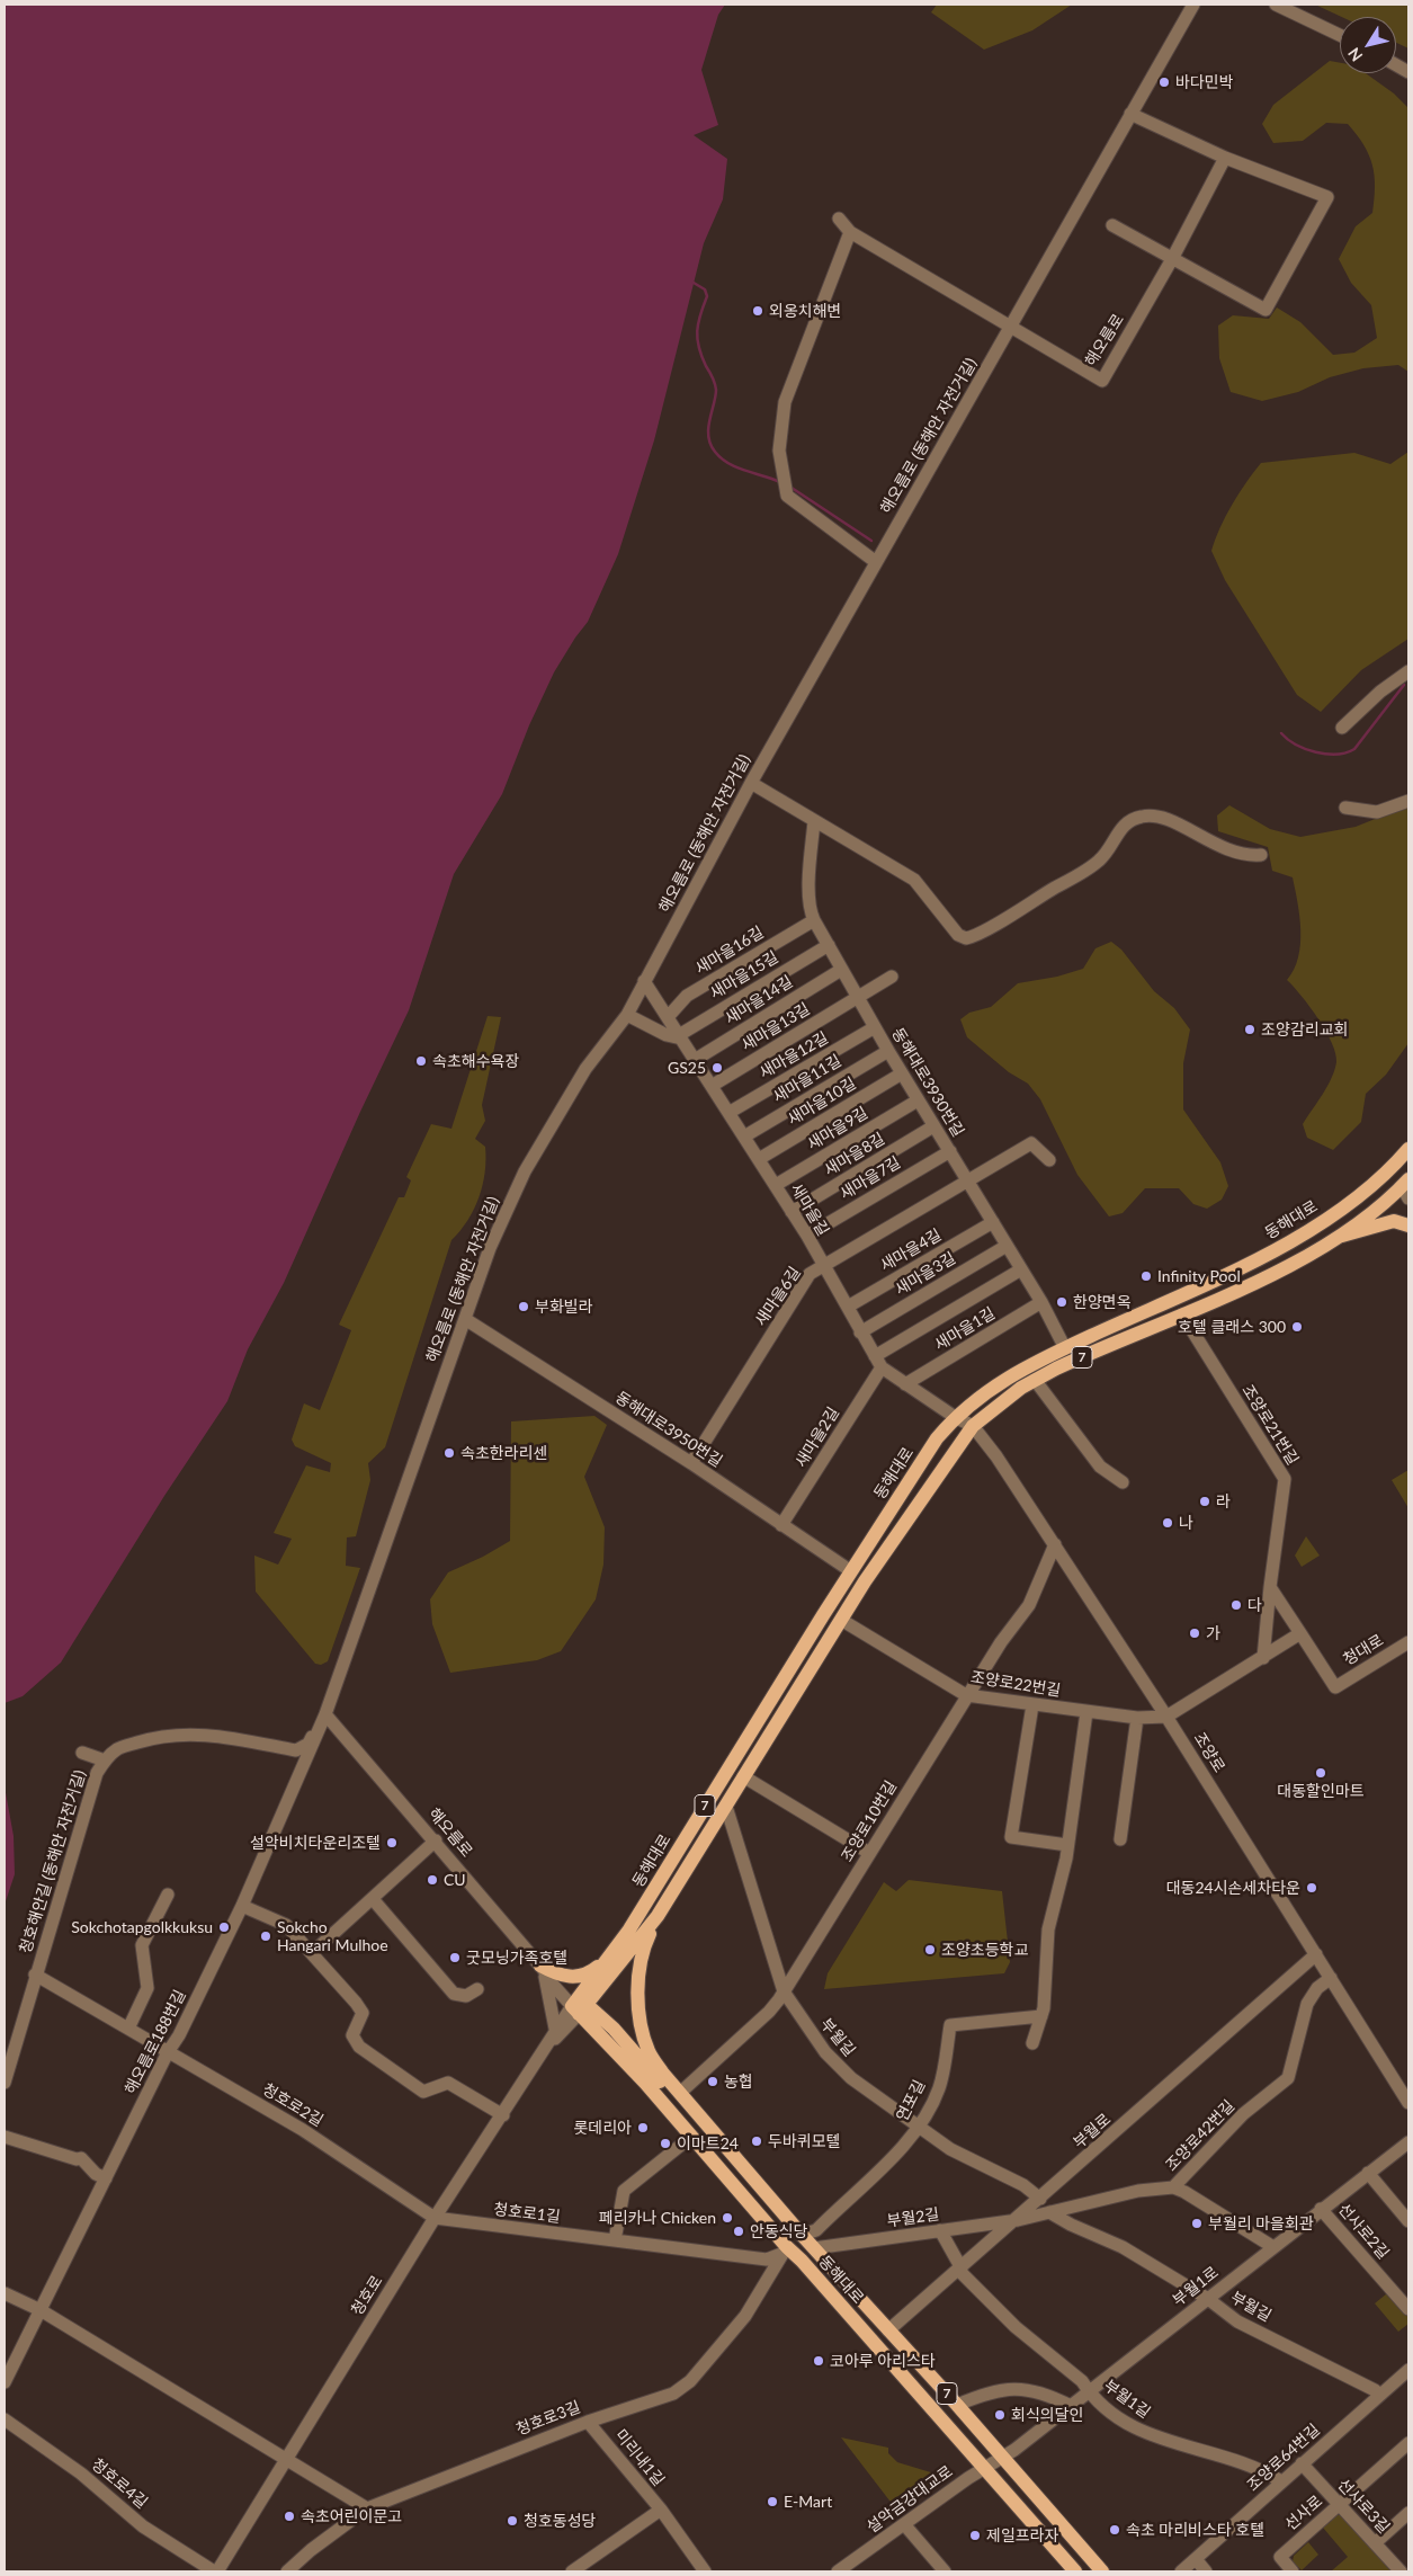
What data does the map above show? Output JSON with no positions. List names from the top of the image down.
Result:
{
  "streets": {
    "main road": ["동해대로", "7"],
    "street": [
      "해오름로",
      "해오름로 (동해안 자전거길)",
      "새마을16길",
      "새마을15길",
      "새마을14길",
      "새마을13길",
      "새마을12길",
      "새마을11길",
      "동해대로3930번길",
      "새마을10길",
      "새마을9길",
      "새마을8길",
      "새마을7길",
      "새마을길",
      "새마을4길",
      "새마을3길",
      "새마을6길",
      "새마을1길",
      "조양로21번길",
      "동해대로3950번길",
      "새마을2길",
      "청대로",
      "조양로22번길",
      "조양로",
      "조양로10번길",
      "청호해안길 (동해안 자전거길)",
      "부월길",
      "해오름로188번길",
      "연포길",
      "청호로2길",
      "부월로",
      "조양로42번길",
      "청호로1길",
      "부월2길",
      "선사로2길",
      "부월1로",
      "청호로",
      "부월1길",
      "청호로3길",
      "미리내1길",
      "조양로64번길",
      "청호로4길",
      "설악금강대교로",
      "선사로3길",
      "선사로"
    ]
  },
  "crossings": [
    ["해오름로", "해오름로 (동해안 자전거길)"],
    ["해오름로", "동해대로"],
    ["해오름로", "청호해안길 (동해안 자전거길)"],
    ["해오름로", "해오름로188번길"],
    ["해오름로", "청호로"],
    ["해오름로 (동해안 자전거길)", "새마을길"],
    ["해오름로 (동해안 자전거길)", "동해대로3950번길"],
    ["해오름로 (동해안 자전거길)", "청호해안길 (동해안 자전거길)"],
    ["해오름로 (동해안 자전거길)", "해오름로188번길"],
    ["새마을16길", "동해대로3930번길"],
    ["새마을16길", "새마을길"],
    ["새마을15길", "동해대로3930번길"],
    ["새마을15길", "새마을길"],
    ["새마을14길", "동해대로3930번길"],
    ["새마을14길", "새마을길"],
    ["새마을13길", "동해대로3930번길"],
    ["새마을13길", "새마을길"],
    ["새마을12길", "동해대로3930번길"],
    ["새마을12길", "새마을길"],
    ["새마을11길", "동해대로3930번길"],
    ["새마을11길", "새마을길"],
    ["동해대로3930번길", "새마을10길"],
    ["동해대로3930번길", "새마을9길"],
    ["동해대로3930번길", "새마을8길"],
    ["동해대로3930번길", "새마을7길"],
    ["동해대로3930번길", "동해대로"],
    ["동해대로3930번길", "새마을4길"],
    ["동해대로3930번길", "새마을3길"],
    ["동해대로3930번길", "새마을6길"],
    ["동해대로3930번길", "새마을1길"],
    ["동해대로3930번길", "새마을2길"],
    ["새마을10길", "새마을길"],
    ["새마을9길", "새마을길"],
    ["새마을8길", "새마을길"],
    ["새마을7길", "새마을길"],
    ["새마을길", "동해대로"],
    ["새마을길", "새마을4길"],
    ["새마을길", "새마을3길"],
    ["새마을길", "새마을6길"],
    ["새마을길", "새마을1길"],
    ["새마을길", "새마을2길"],
    ["새마을길", "조양로"],
    ["동해대로", "조양로21번길"],
    ["동해대로", "동해대로3950번길"],
    ["동해대로", "조양로22번길"],
    ["동해대로", "조양로"],
    ["동해대로", "조양로10번길"],
    ["동해대로", "부월길"],
    ["동해대로", "연포길"],
    ["동해대로", "부월로"],
    ["동해대로", "청호로1길"],
    ["동해대로", "부월2길"],
    ["동해대로", "부월1로"],
    ["동해대로", "청호로"],
    ["동해대로", "청호로3길"],
    ["동해대로", "설악금강대교로"],
    ["새마을6길", "동해대로3950번길"],
    ["동해대로3950번길", "새마을2길"],
    ["조양로22번길", "조양로"],
    ["조양로22번길", "조양로10번길"],
    ["조양로", "조양로10번길"],
    ["조양로", "부월로"],
    ["조양로", "조양로42번길"],
    ["조양로10번길", "부월길"],
    ["청호해안길 (동해안 자전거길)", "해오름로188번길"],
    ["청호해안길 (동해안 자전거길)", "청호로2길"],
    ["부월길", "연포길"],
    ["부월길", "부월로"],
    ["부월길", "조양로42번길"],
    ["부월길", "부월1로"],
    ["부월길", "조양로64번길"],
    ["해오름로188번길", "청호로2길"],
    ["청호로2길", "청호로1길"],
    ["청호로2길", "청호로"],
    ["부월로", "조양로42번길"],
    ["부월로", "부월2길"],
    ["부월로", "부월1길"],
    ["조양로42번길", "부월2길"],
    ["청호로1길", "청호로"],
    ["청호로1길", "청호로3길"],
    ["부월2길", "부월1길"],
    ["선사로2길", "부월1로"],
    ["부월1로", "부월1길"],
    ["부월1로", "설악금강대교로"],
    ["청호로", "청호로4길"],
    ["부월1길", "조양로64번길"],
    ["청호로3길", "미리내1길"],
    ["조양로64번길", "선사로3길"],
    ["선사로3길", "선사로"]
  ],
  "places": [
    "바다민박",
    "외옹치해변",
    "조양감리교회",
    "속초해수욕장",
    "GS25",
    "Infinity Pool",
    "한양면옥",
    "부화빌라",
    "호텔 클래스 300",
    "속초한라리센",
    "라",
    "나",
    "다",
    "가",
    "대동할인마트",
    "설악비치타운리조텔",
    "CU",
    "대동24시손세차타운",
    "Sokchotapgolkkuksu",
    "Sokcho Hangari Mulhoe",
    "조양초등학교",
    "굿모닝가족호텔",
    "농협",
    "롯데리아",
    "두바퀴모텔",
    "이마트24",
    "페리카나 Chicken",
    "부월리 마을회관",
    "안동식당",
    "코아루 아리스타",
    "회식의달인",
    "E-Mart",
    "속초어린이문고",
    "청호동성당",
    "속초 마리비스타 호텔",
    "제일프라자"
  ],
  "north": "bottom left"
}
